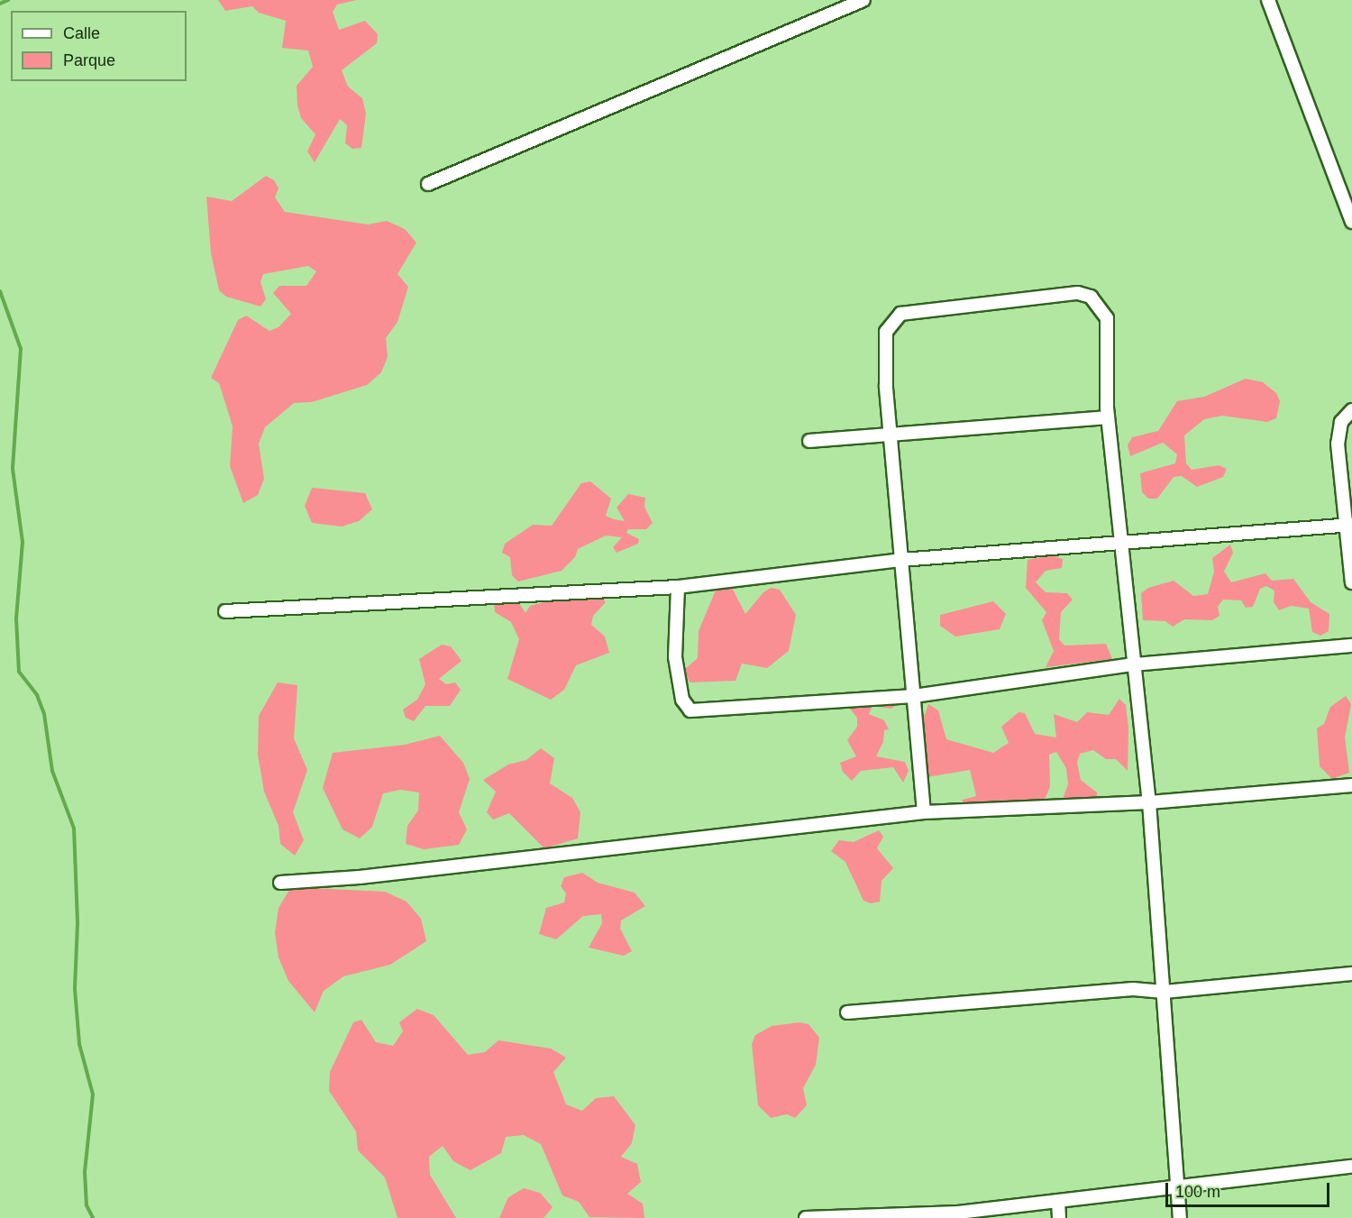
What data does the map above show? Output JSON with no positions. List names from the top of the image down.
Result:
{
  "legend": ["Calle", "Parque"],
  "scale_bar": "100 m"
}
